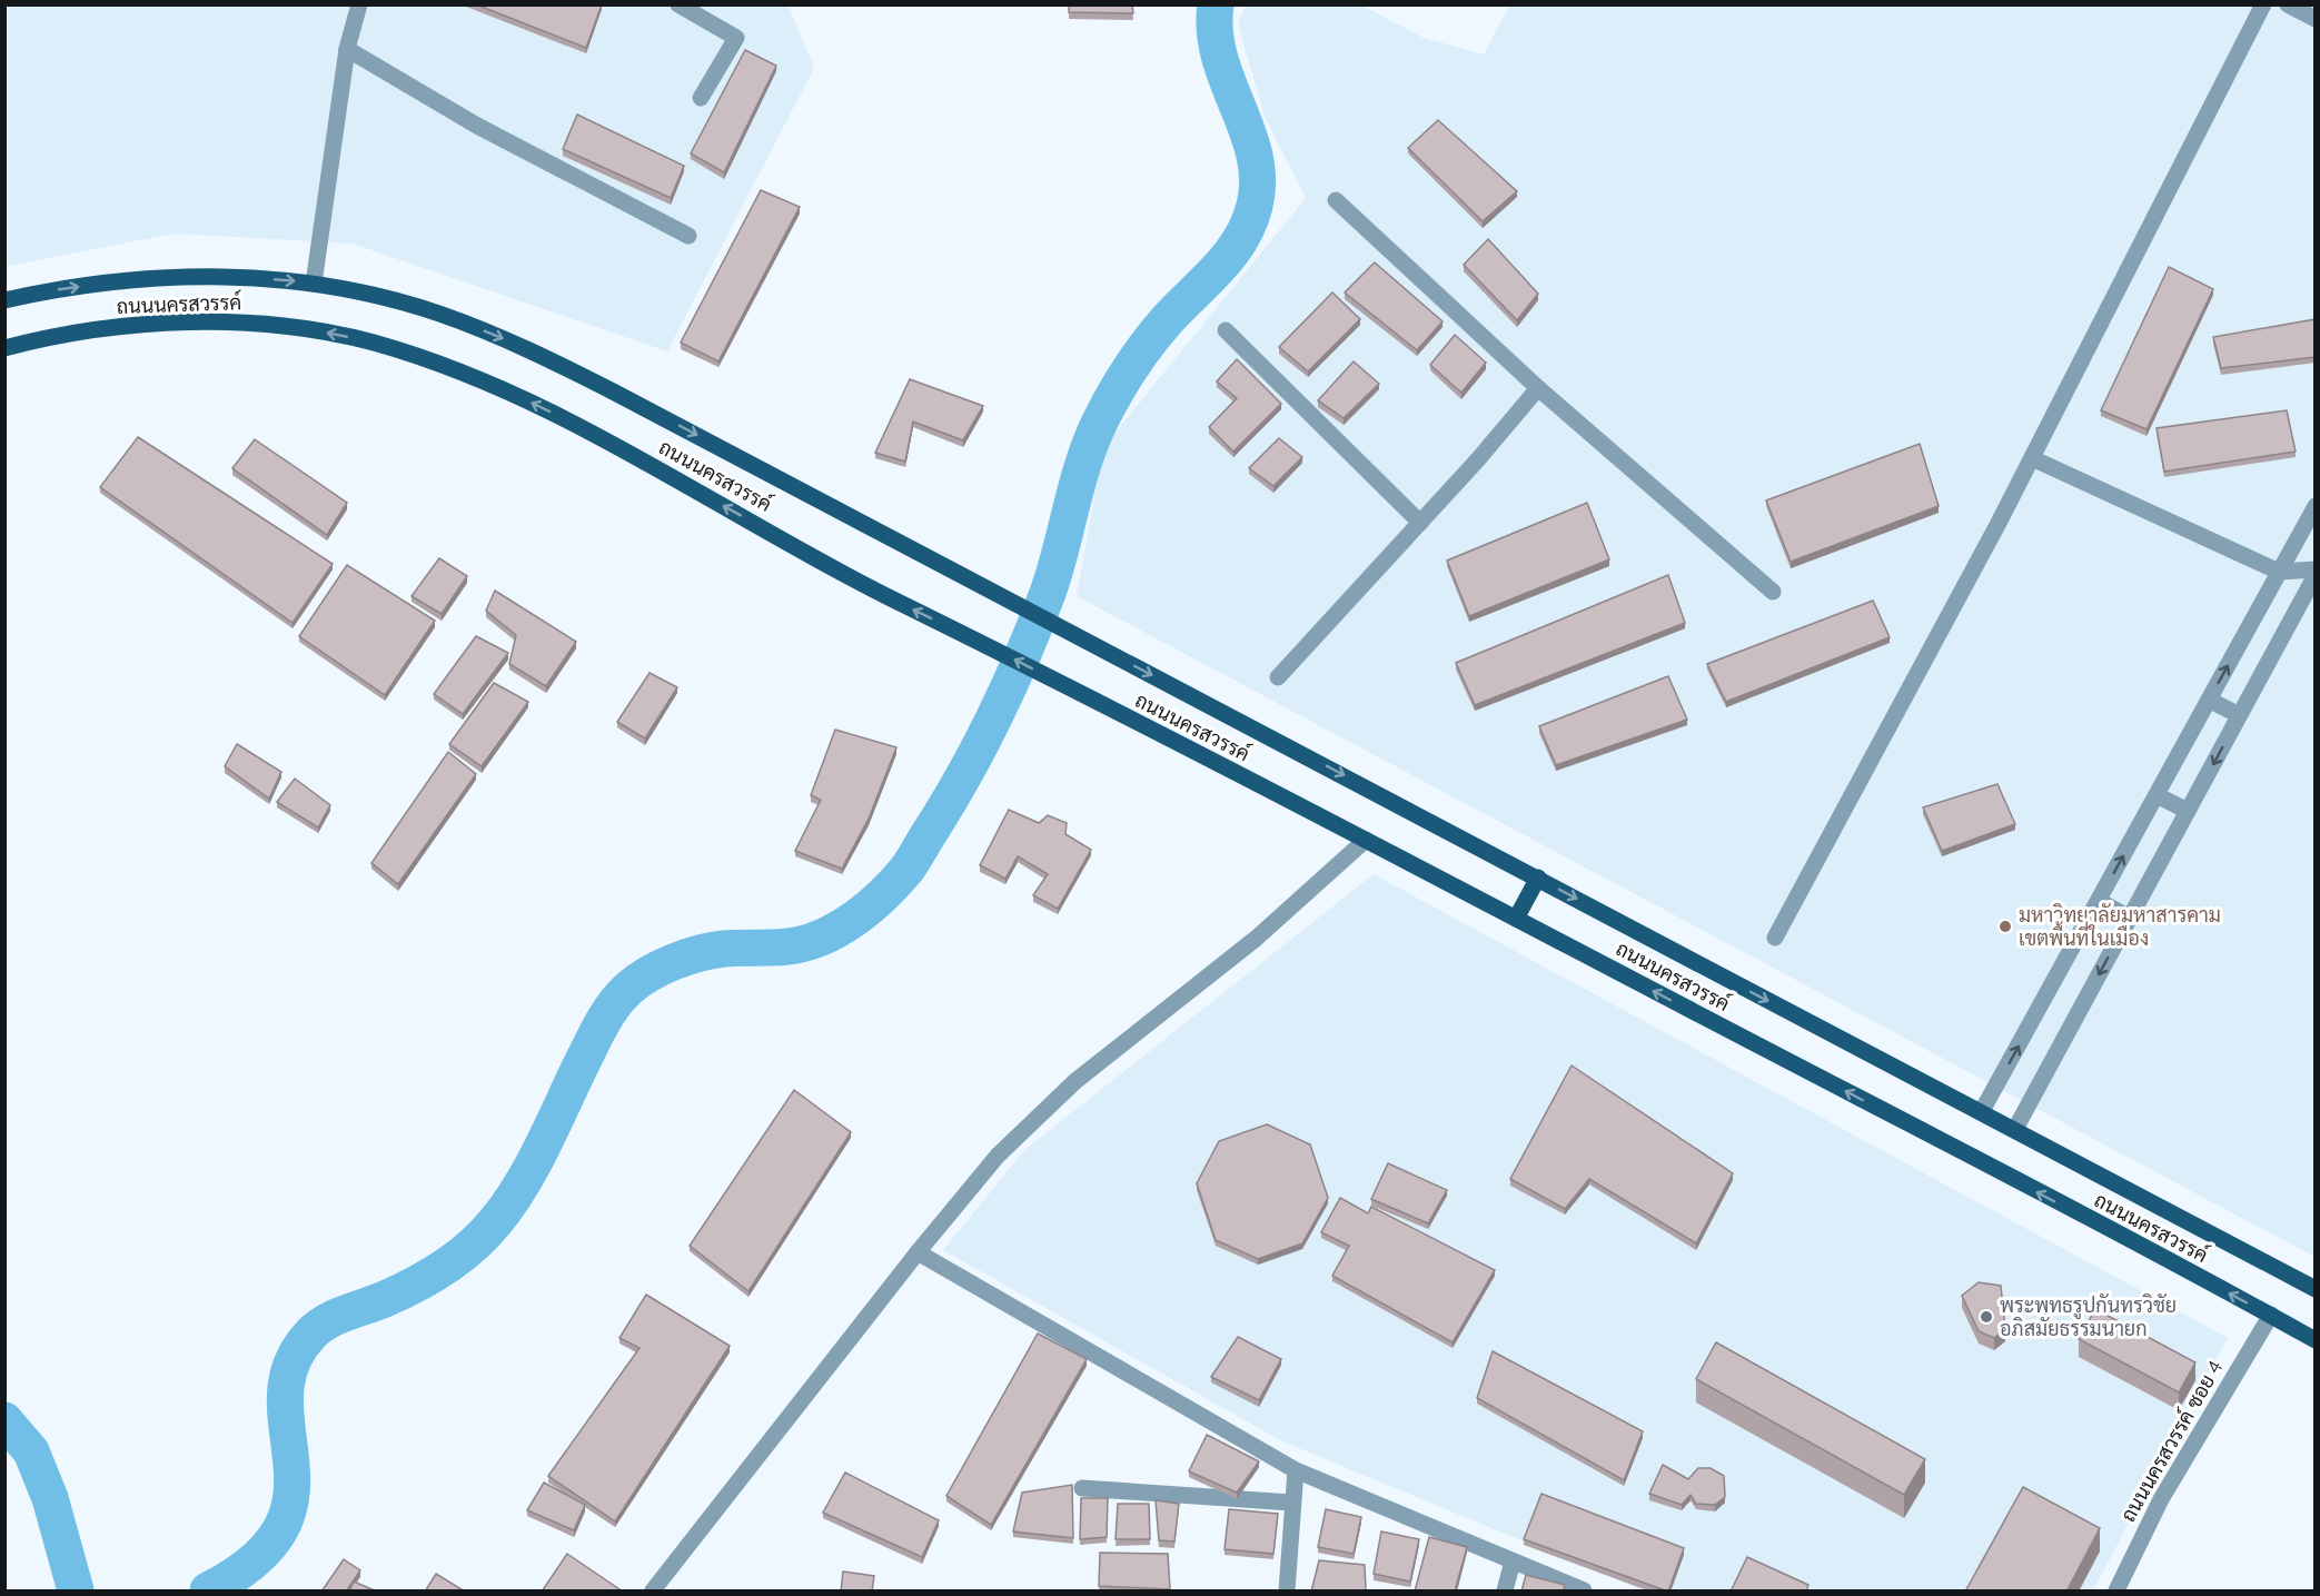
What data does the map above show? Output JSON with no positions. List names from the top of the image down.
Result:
{
  "streets": {
    "main road": ["ถนนนครสวรรค์"],
    "street": ["ถนนนครสวรรค์ ซอย 4"]
  },
  "crossings": [
    ["ถนนนครสวรรค์", "ถนนนครสวรรค์ ซอย 4"]
  ],
  "places": ["มหาวิทยาลัยมหาสารคาม เขตพื้นที่ในเมือง", "พระพุทธรูปกันทรวิชัย อภิสมัยธรรมนายก"]
}
